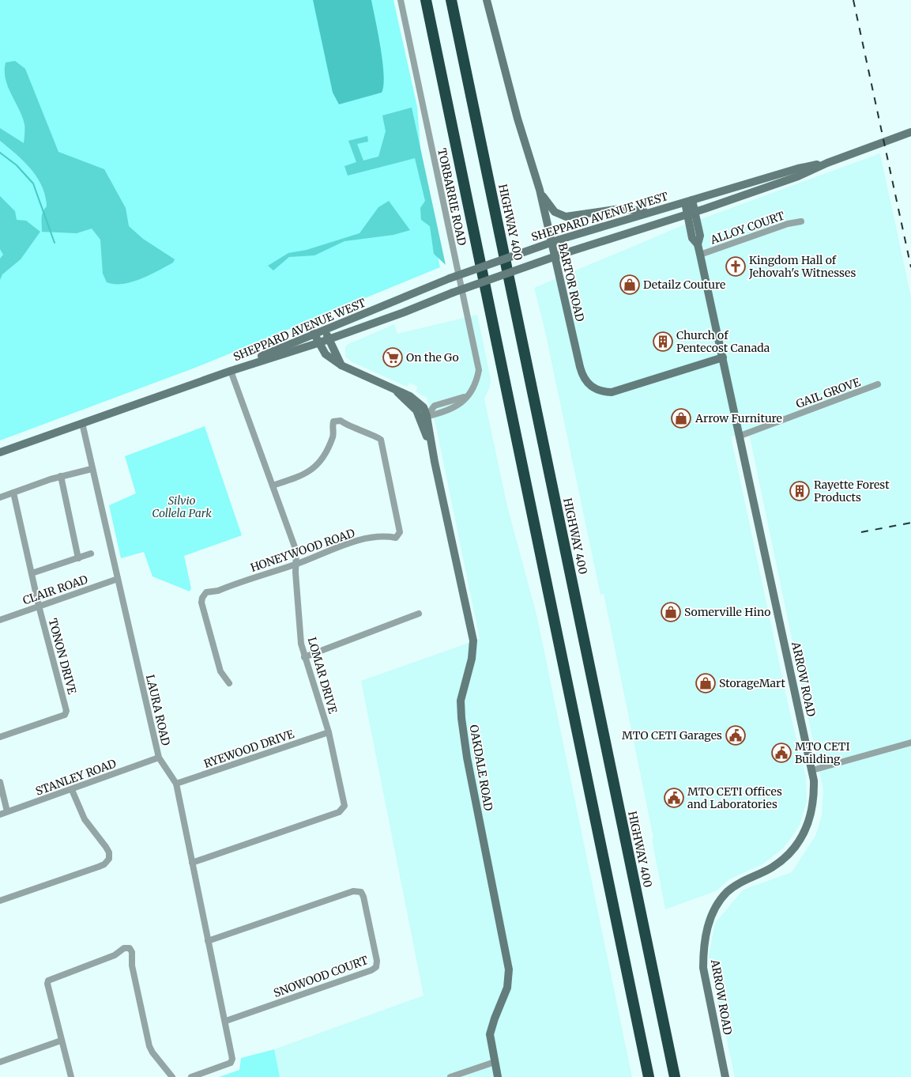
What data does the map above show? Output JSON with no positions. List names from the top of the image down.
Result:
{
  "streets": {
    "highway": ["HIGHWAY 400"],
    "street": [
      "TORBARRIE ROAD",
      "SHEPPARD AVENUE WEST",
      "ALLOY COURT",
      "BARTOR ROAD",
      "GAIL GROVE",
      "HONEYWOOD ROAD",
      "CLAIR ROAD",
      "TONON DRIVE",
      "LOMAR DRIVE",
      "ARROW ROAD",
      "LAURA ROAD",
      "RYEWOOD DRIVE",
      "OAKDALE ROAD",
      "STANLEY ROAD",
      "SNOWOOD COURT"
    ]
  },
  "crossings": [
    ["TORBARRIE ROAD", "OAKDALE ROAD"],
    ["SHEPPARD AVENUE WEST", "LOMAR DRIVE"],
    ["SHEPPARD AVENUE WEST", "ARROW ROAD"],
    ["SHEPPARD AVENUE WEST", "LAURA ROAD"],
    ["SHEPPARD AVENUE WEST", "OAKDALE ROAD"],
    ["ALLOY COURT", "ARROW ROAD"],
    ["BARTOR ROAD", "ARROW ROAD"],
    ["GAIL GROVE", "ARROW ROAD"],
    ["HONEYWOOD ROAD", "LOMAR DRIVE"],
    ["CLAIR ROAD", "TONON DRIVE"],
    ["CLAIR ROAD", "LAURA ROAD"],
    ["LOMAR DRIVE", "LAURA ROAD"],
    ["LOMAR DRIVE", "RYEWOOD DRIVE"],
    ["LAURA ROAD", "RYEWOOD DRIVE"],
    ["LAURA ROAD", "STANLEY ROAD"],
    ["LAURA ROAD", "SNOWOOD COURT"]
  ],
  "parks": ["Silvio Collela Park"],
  "places": {
    "church": ["Kingdom Hall of Jehovah's Witnesses"],
    "shop": [
      "Detailz Couture",
      "Arrow Furniture",
      "Somerville Hino",
      "StorageMart"
    ],
    "building": ["Church of Pentecost Canada", "Rayette Forest Products"],
    "supermarket": ["On the Go"],
    "public building": ["MTO CETI Garages", "MTO CETI Building", "MTO CETI Offices and Laboratories"]
  }
}
